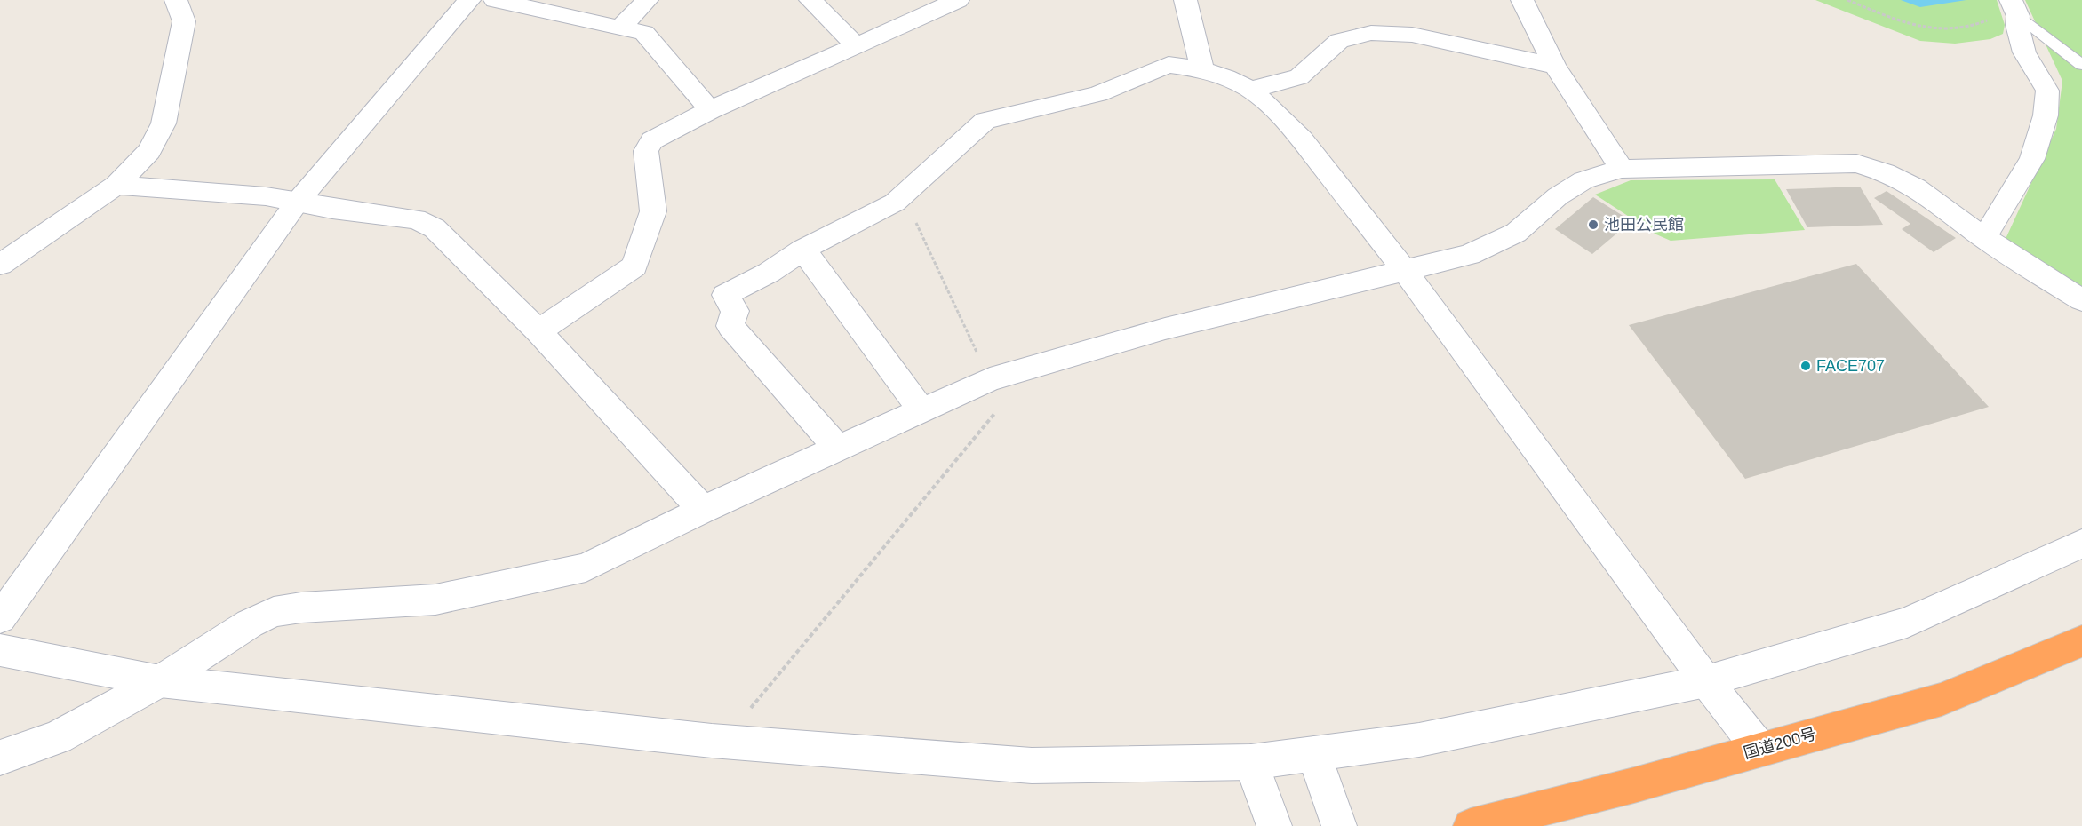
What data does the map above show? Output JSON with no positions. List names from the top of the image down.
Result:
{
  "streets": {
    "highway": ["国道200号"]
  },
  "places": ["池田公民館", "FACE707"]
}
